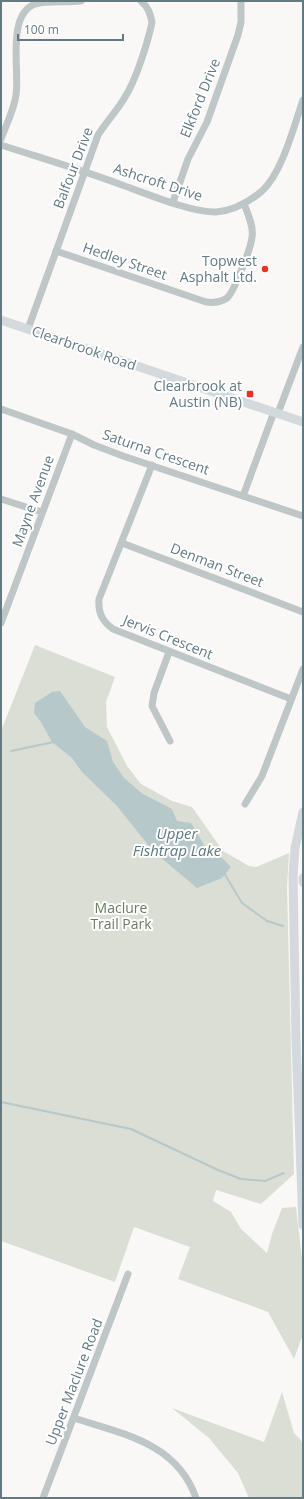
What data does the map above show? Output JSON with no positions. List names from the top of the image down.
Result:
{
  "streets": {
    "main road": ["Clearbrook Road"],
    "street": [
      "Elkford Drive",
      "Balfour Drive",
      "Ashcroft Drive",
      "Hedley Street",
      "Saturna Crescent",
      "Mayne Avenue",
      "Denman Street",
      "Jervis Crescent",
      "Upper Maclure Road"
    ]
  },
  "crossings": [
    ["Elkford Drive", "Ashcroft Drive"],
    ["Balfour Drive", "Ashcroft Drive"],
    ["Balfour Drive", "Hedley Street"],
    ["Balfour Drive", "Clearbrook Road"],
    ["Ashcroft Drive", "Hedley Street"],
    ["Saturna Crescent", "Mayne Avenue"],
    ["Saturna Crescent", "Jervis Crescent"],
    ["Denman Street", "Jervis Crescent"]
  ],
  "water": ["Upper Fishtrap Lake"],
  "parks": ["Maclure Trail Park"],
  "places": {
    "other": ["Topwest Asphalt Ltd."],
    "transit": ["Clearbrook at Austin (NB)"]
  },
  "scale_bar": "100 m"
}
